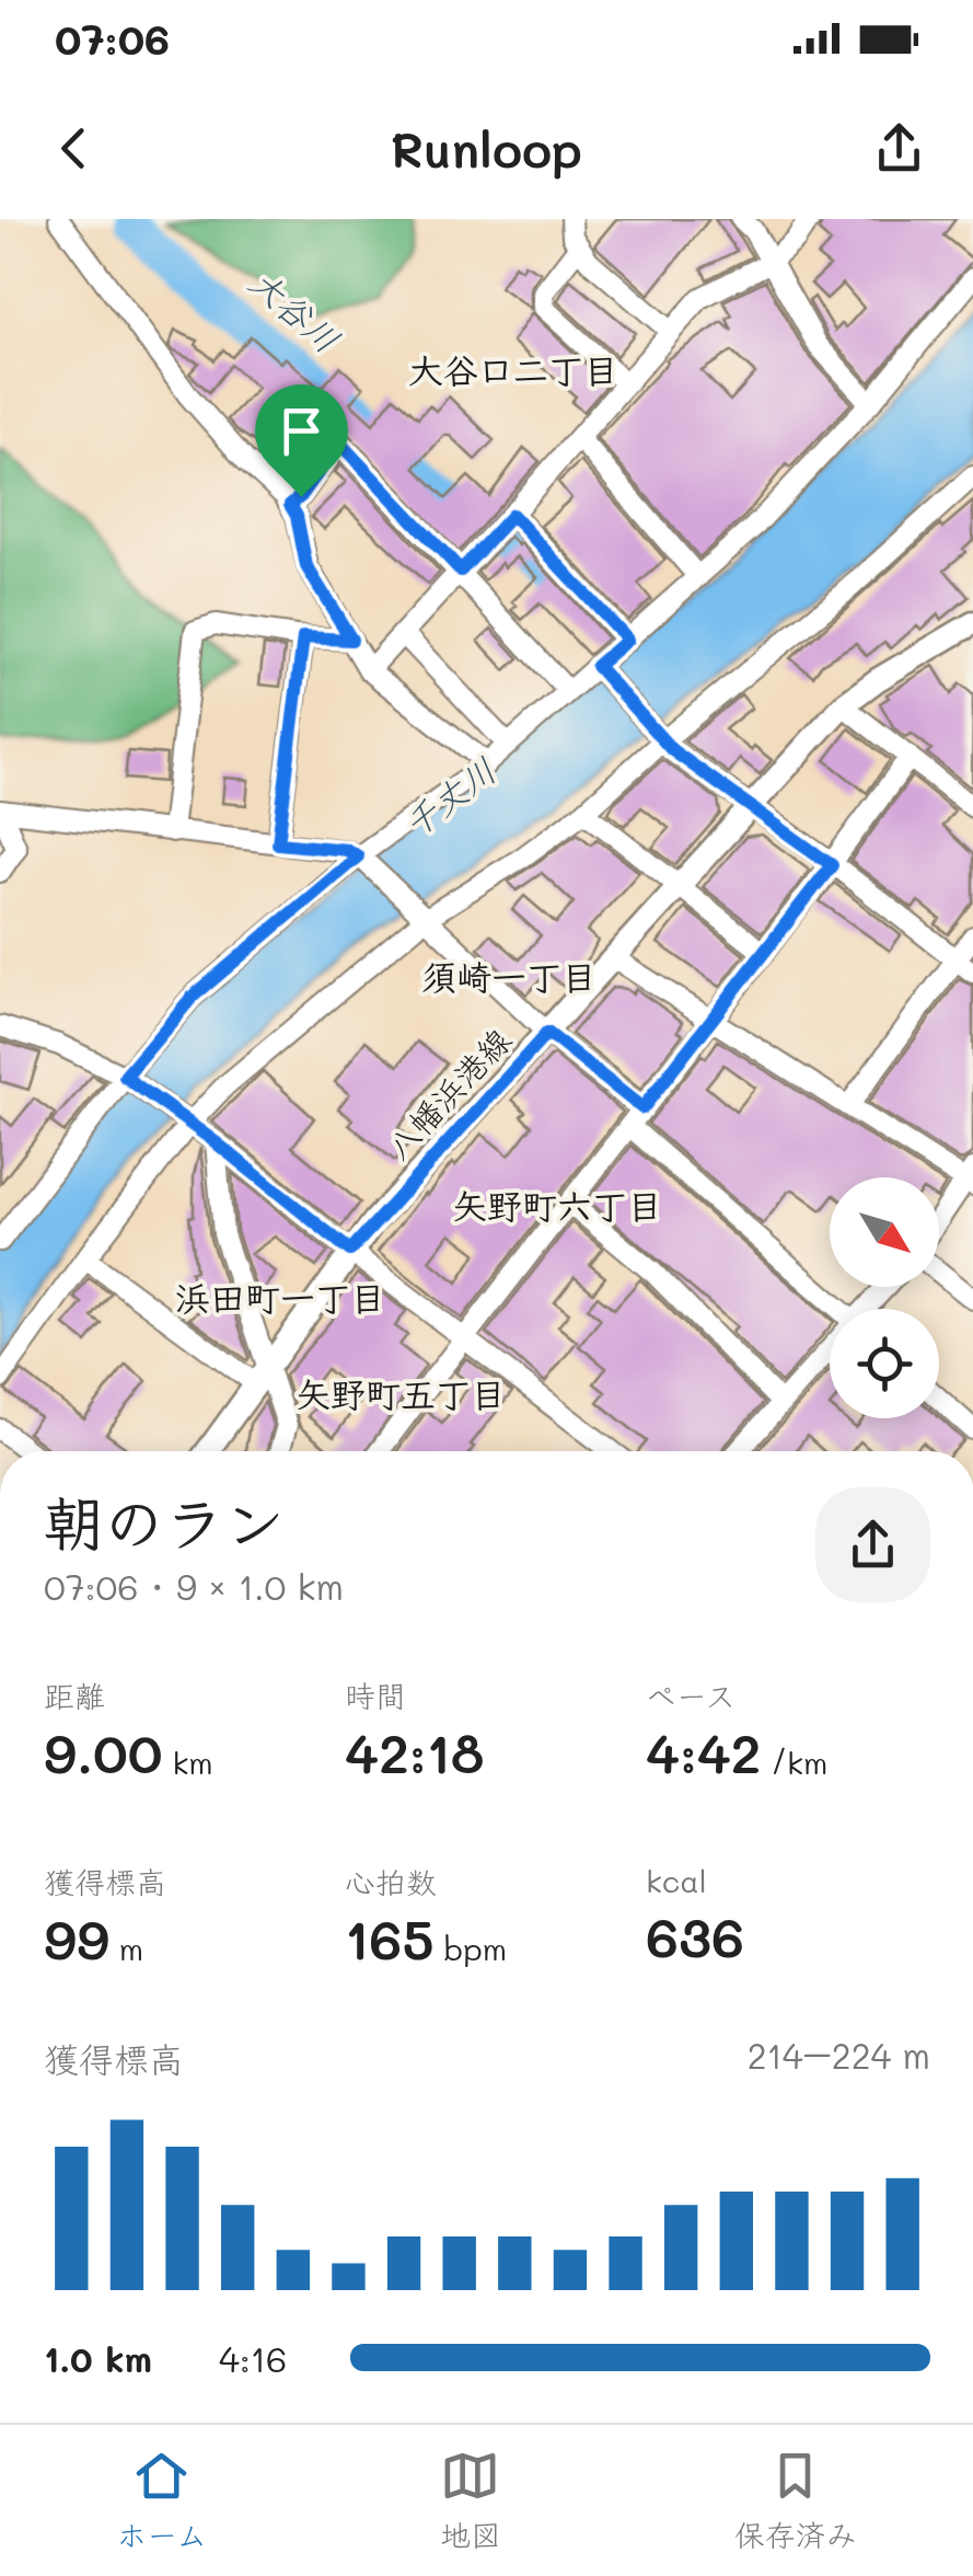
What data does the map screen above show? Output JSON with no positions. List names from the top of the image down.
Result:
{
  "streets": {
    "main road": ["八幡浜港線"]
  },
  "districts": [
    "大谷口二丁目",
    "須崎一丁目",
    "矢野町六丁目",
    "浜田町一丁目",
    "矢野町五丁目"
  ],
  "water": ["大谷川", "千丈川"],
  "north": "bottom right",
  "page": {
    "status": "07:06",
    "header": "Runloop",
    "heading": ["朝のラン", "07:06 · 9 × 1.0 km"],
    "stats": [
      ["距離", "9.00 km"],
      ["時間", "42:18"],
      ["ペース", "4:42 /km"],
      ["獲得標高", "99 m"],
      ["心拍数", "165 bpm"],
      ["kcal", "636"]
    ],
    "chart": ["獲得標高", "214–224 m"],
    "list": [
      {
        "name": "1.0 km",
        "note": "4:16"
      }
    ],
    "tabs": ["ホーム", "地図", "保存済み"]
  }
}
